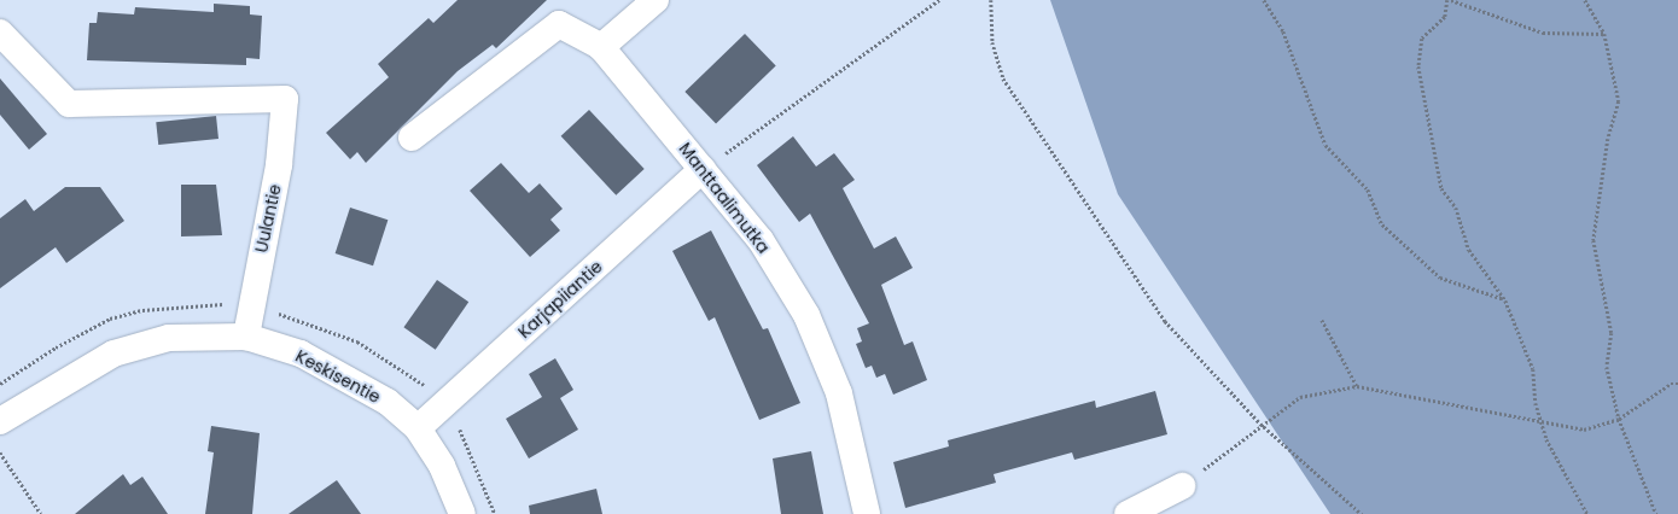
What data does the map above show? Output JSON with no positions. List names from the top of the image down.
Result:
{
  "streets": {
    "street": [
      "Manttaalimutka",
      "Uulantie",
      "Karjapiiantie",
      "Keskisentie"
    ]
  },
  "crossings": [
    ["Manttaalimutka", "Karjapiiantie"],
    ["Uulantie", "Keskisentie"],
    ["Karjapiiantie", "Keskisentie"]
  ]
}
